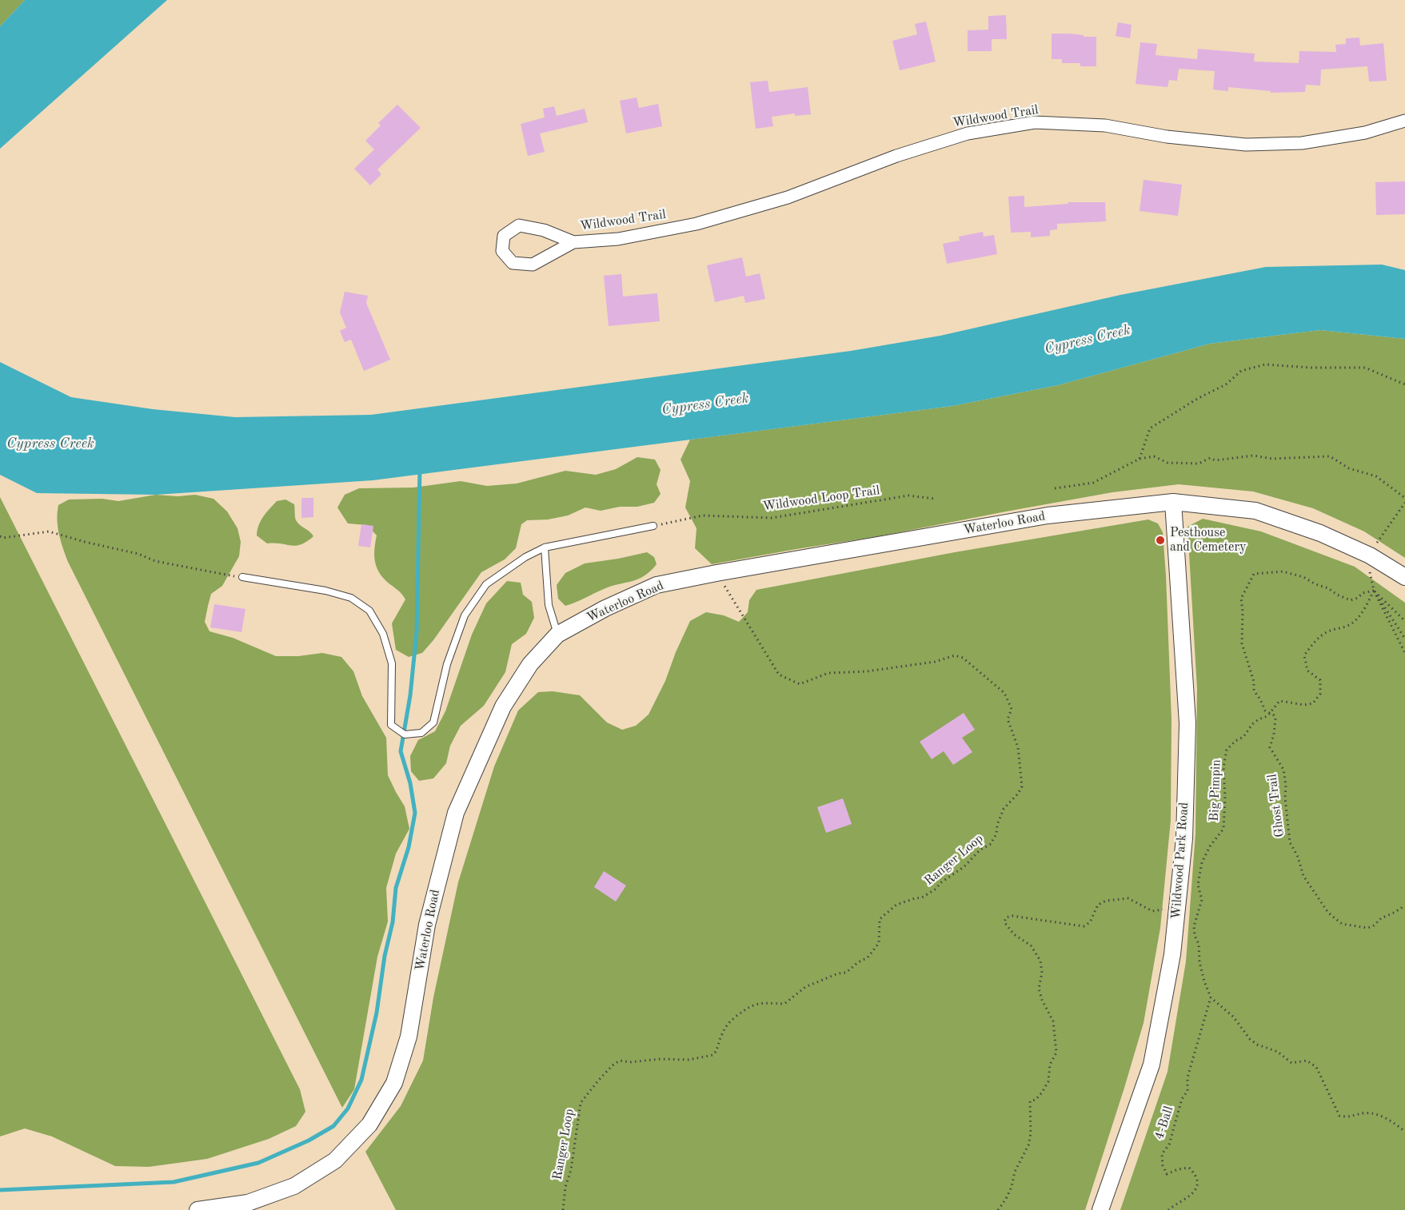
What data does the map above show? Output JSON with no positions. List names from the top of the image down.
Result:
{
  "streets": {
    "street": ["Wildwood Trail", "Waterloo Road", "Wildwood Park Road"],
    "path": [
      "Wildwood Loop Trail",
      "Big Pimpin",
      "Ghost Trail",
      "Ranger Loop",
      "4-Ball"
    ]
  },
  "crossings": [
    ["Waterloo Road", "Ranger Loop"],
    ["Waterloo Road", "Wildwood Park Road"],
    ["Big Pimpin", "Ghost Trail"],
    ["Big Pimpin", "4-Ball"]
  ],
  "water": ["Cypress Creek"],
  "places": ["Pesthouse and Cemetery"]
}
